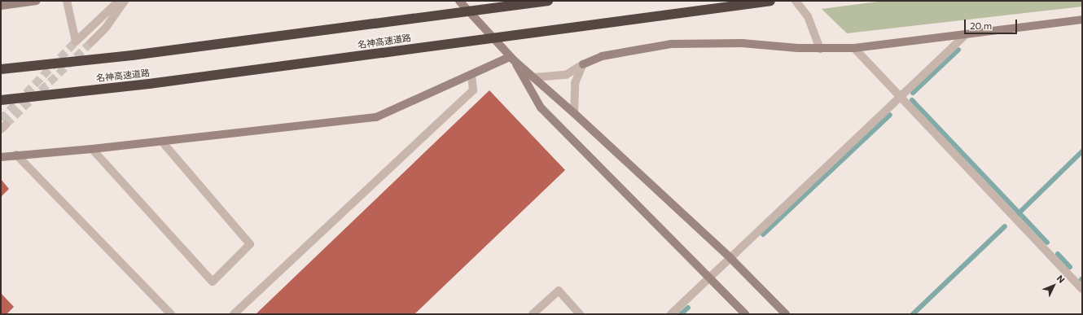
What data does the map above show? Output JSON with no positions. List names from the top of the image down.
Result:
{
  "streets": {
    "highway": ["名神高速道路"]
  },
  "scale_bar": "20 m",
  "north": "top right"
}
